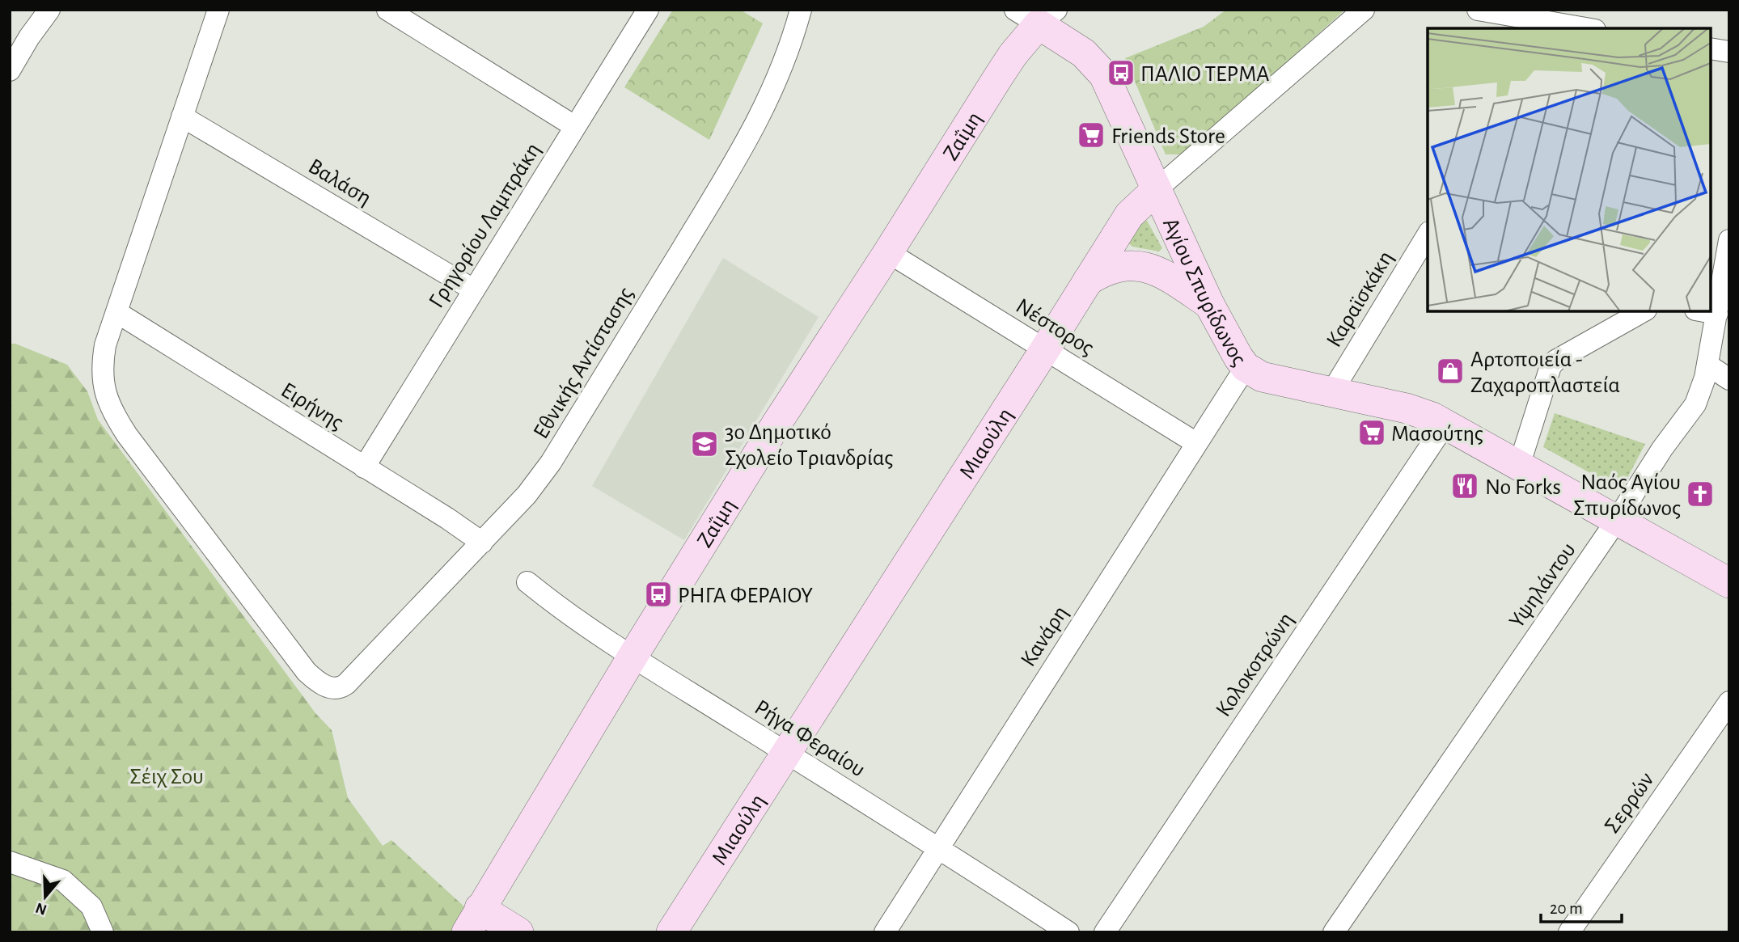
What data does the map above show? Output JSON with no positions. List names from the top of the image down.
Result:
{
  "streets": {
    "street": [
      "Ζαΐμη",
      "Βαλάση",
      "Γρηγορίου Λαμπράκη",
      "Αγίου Σπυρίδωνος",
      "Καραϊσκάκη",
      "Νέστορος",
      "Εθνικής Αντίστασης",
      "Ειρήνης",
      "Μιαούλη",
      "Υψηλάντου",
      "Κανάρη",
      "Κολοκοτρώνη",
      "Ρήγα Φεραίου",
      "Σερρών"
    ]
  },
  "crossings": [
    ["Ζαΐμη", "Αγίου Σπυρίδωνος"],
    ["Ζαΐμη", "Νέστορος"],
    ["Ζαΐμη", "Ρήγα Φεραίου"],
    ["Βαλάση", "Γρηγορίου Λαμπράκη"],
    ["Γρηγορίου Λαμπράκη", "Ειρήνης"],
    ["Αγίου Σπυρίδωνος", "Καραϊσκάκη"],
    ["Αγίου Σπυρίδωνος", "Μιαούλη"],
    ["Αγίου Σπυρίδωνος", "Υψηλάντου"],
    ["Αγίου Σπυρίδωνος", "Κανάρη"],
    ["Αγίου Σπυρίδωνος", "Κολοκοτρώνη"],
    ["Νέστορος", "Μιαούλη"],
    ["Νέστορος", "Κανάρη"],
    ["Εθνικής Αντίστασης", "Ειρήνης"],
    ["Μιαούλη", "Ρήγα Φεραίου"],
    ["Κανάρη", "Ρήγα Φεραίου"]
  ],
  "parks": ["Σέιχ Σου"],
  "places": {
    "bus stop": ["ΠΑΛΙΟ ΤΕΡΜΑ", "ΡΗΓΑ ΦΕΡΑΙΟΥ"],
    "supermarket": ["Friends Store", "Μασούτης"],
    "shop": ["Αρτοποιεία - Ζαχαροπλαστεία"],
    "school or university": ["3ο Δημοτικό Σχολείο Τριανδρίας"],
    "restaurant": ["No Forks"],
    "church": ["Ναός Αγίου Σπυρίδωνος"]
  },
  "scale_bar": "20 m",
  "north": "bottom"
}
